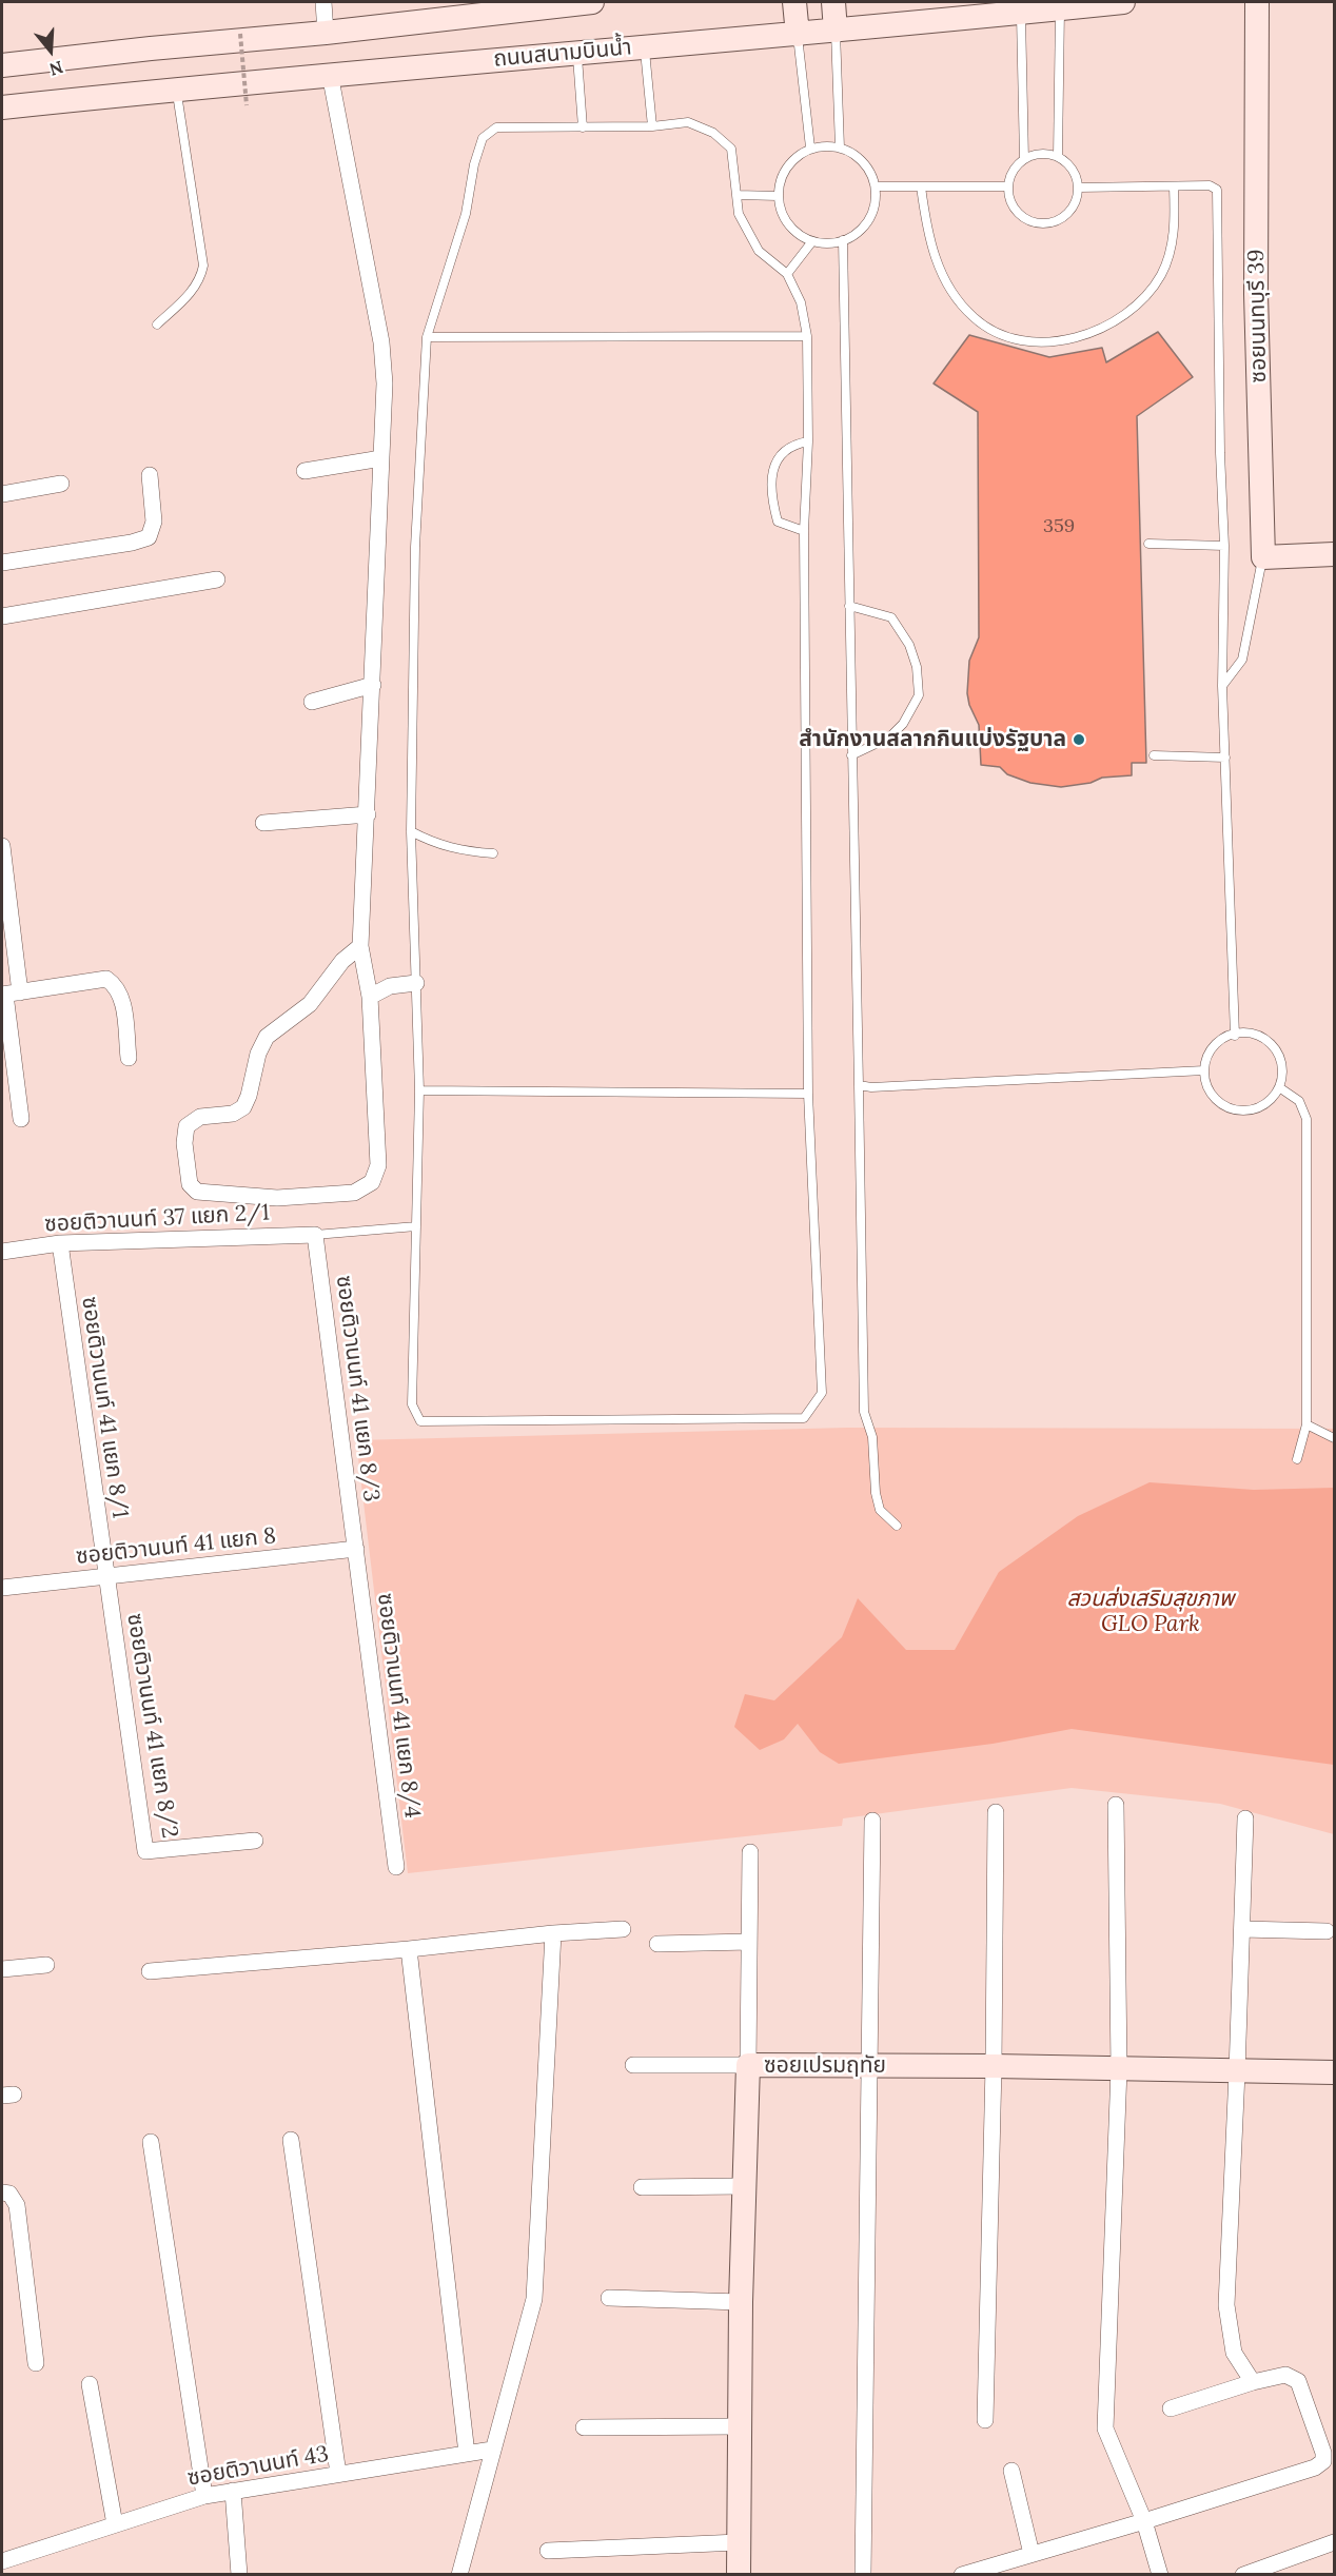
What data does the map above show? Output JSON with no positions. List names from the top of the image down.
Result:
{
  "streets": {
    "main road": ["ถนนสนามบินน้ำ", "ซอยนนทบุรี 39", "ซอยเปรมฤทัย"],
    "street": [
      "ซอยติวานนท์ 37 แยก 2/1",
      "ซอยติวานนท์ 41 แยก 8/3",
      "ซอยติวานนท์ 41 แยก 8/1",
      "ซอยติวานนท์ 41 แยก 8",
      "ซอยติวานนท์ 41 แยก 8/4",
      "ซอยติวานนท์ 41 แยก 8/2",
      "ซอยติวานนท์ 43"
    ]
  },
  "crossings": [
    ["ซอยติวานนท์ 37 แยก 2/1", "ซอยติวานนท์ 41 แยก 8/3"],
    ["ซอยติวานนท์ 37 แยก 2/1", "ซอยติวานนท์ 41 แยก 8/1"],
    ["ซอยติวานนท์ 41 แยก 8/3", "ซอยติวานนท์ 41 แยก 8"],
    ["ซอยติวานนท์ 41 แยก 8/3", "ซอยติวานนท์ 41 แยก 8/4"],
    ["ซอยติวานนท์ 41 แยก 8/1", "ซอยติวานนท์ 41 แยก 8"],
    ["ซอยติวานนท์ 41 แยก 8/1", "ซอยติวานนท์ 41 แยก 8/2"],
    ["ซอยติวานนท์ 41 แยก 8", "ซอยติวานนท์ 41 แยก 8/4"],
    ["ซอยติวานนท์ 41 แยก 8", "ซอยติวานนท์ 41 แยก 8/2"]
  ],
  "parks": ["สวนส่งเสริมสุขภาพ GLO Park"],
  "places": ["สำนักงานสลากกินแบ่งรัฐบาล"],
  "house_numbers": ["359"],
  "north": "bottom"
}
